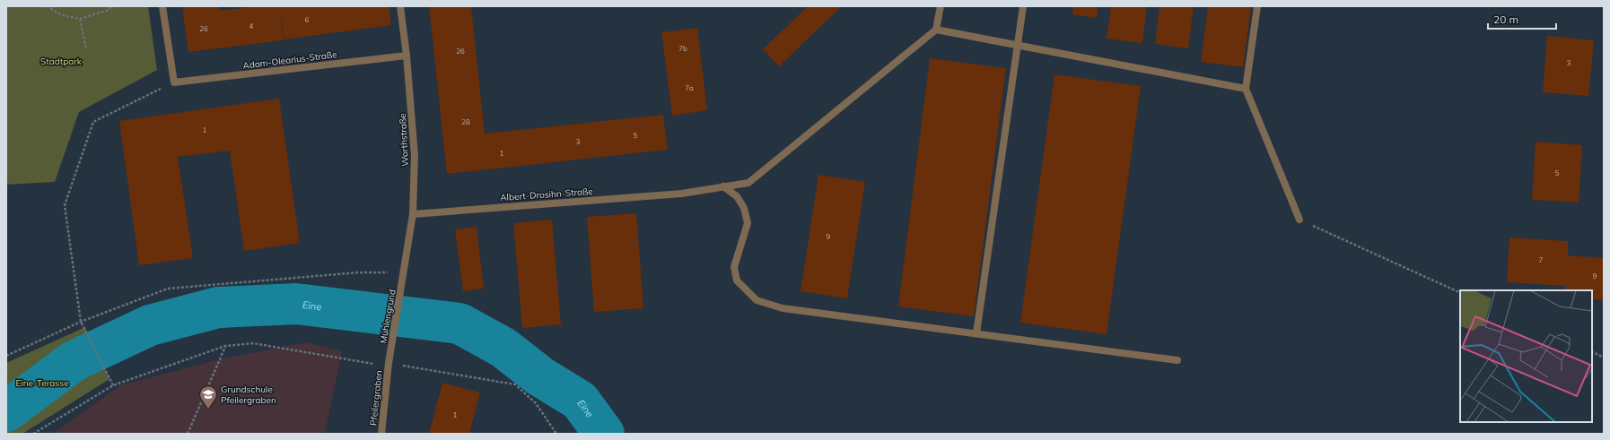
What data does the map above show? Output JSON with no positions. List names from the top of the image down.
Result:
{
  "streets": {
    "street": [
      "Adam-Olearius-Straße",
      "Worthstraße",
      "Albert-Drosihn-Straße",
      "Mühlengrund",
      "Pfeilergraben"
    ]
  },
  "crossings": [
    ["Adam-Olearius-Straße", "Worthstraße"],
    ["Worthstraße", "Albert-Drosihn-Straße"],
    ["Worthstraße", "Mühlengrund"],
    ["Mühlengrund", "Pfeilergraben"]
  ],
  "water": ["Eine"],
  "parks": ["Stadtpark", "Eine-Terasse"],
  "places": {
    "school or university": ["Grundschule Pfeilergraben"]
  },
  "house_numbers": [
    "6",
    "4",
    "26",
    "7b",
    "26",
    "3",
    "7a",
    "28",
    "1",
    "5",
    "3",
    "1",
    "5",
    "9",
    "7",
    "9",
    "1"
  ],
  "scale_bar": "20 m"
}
